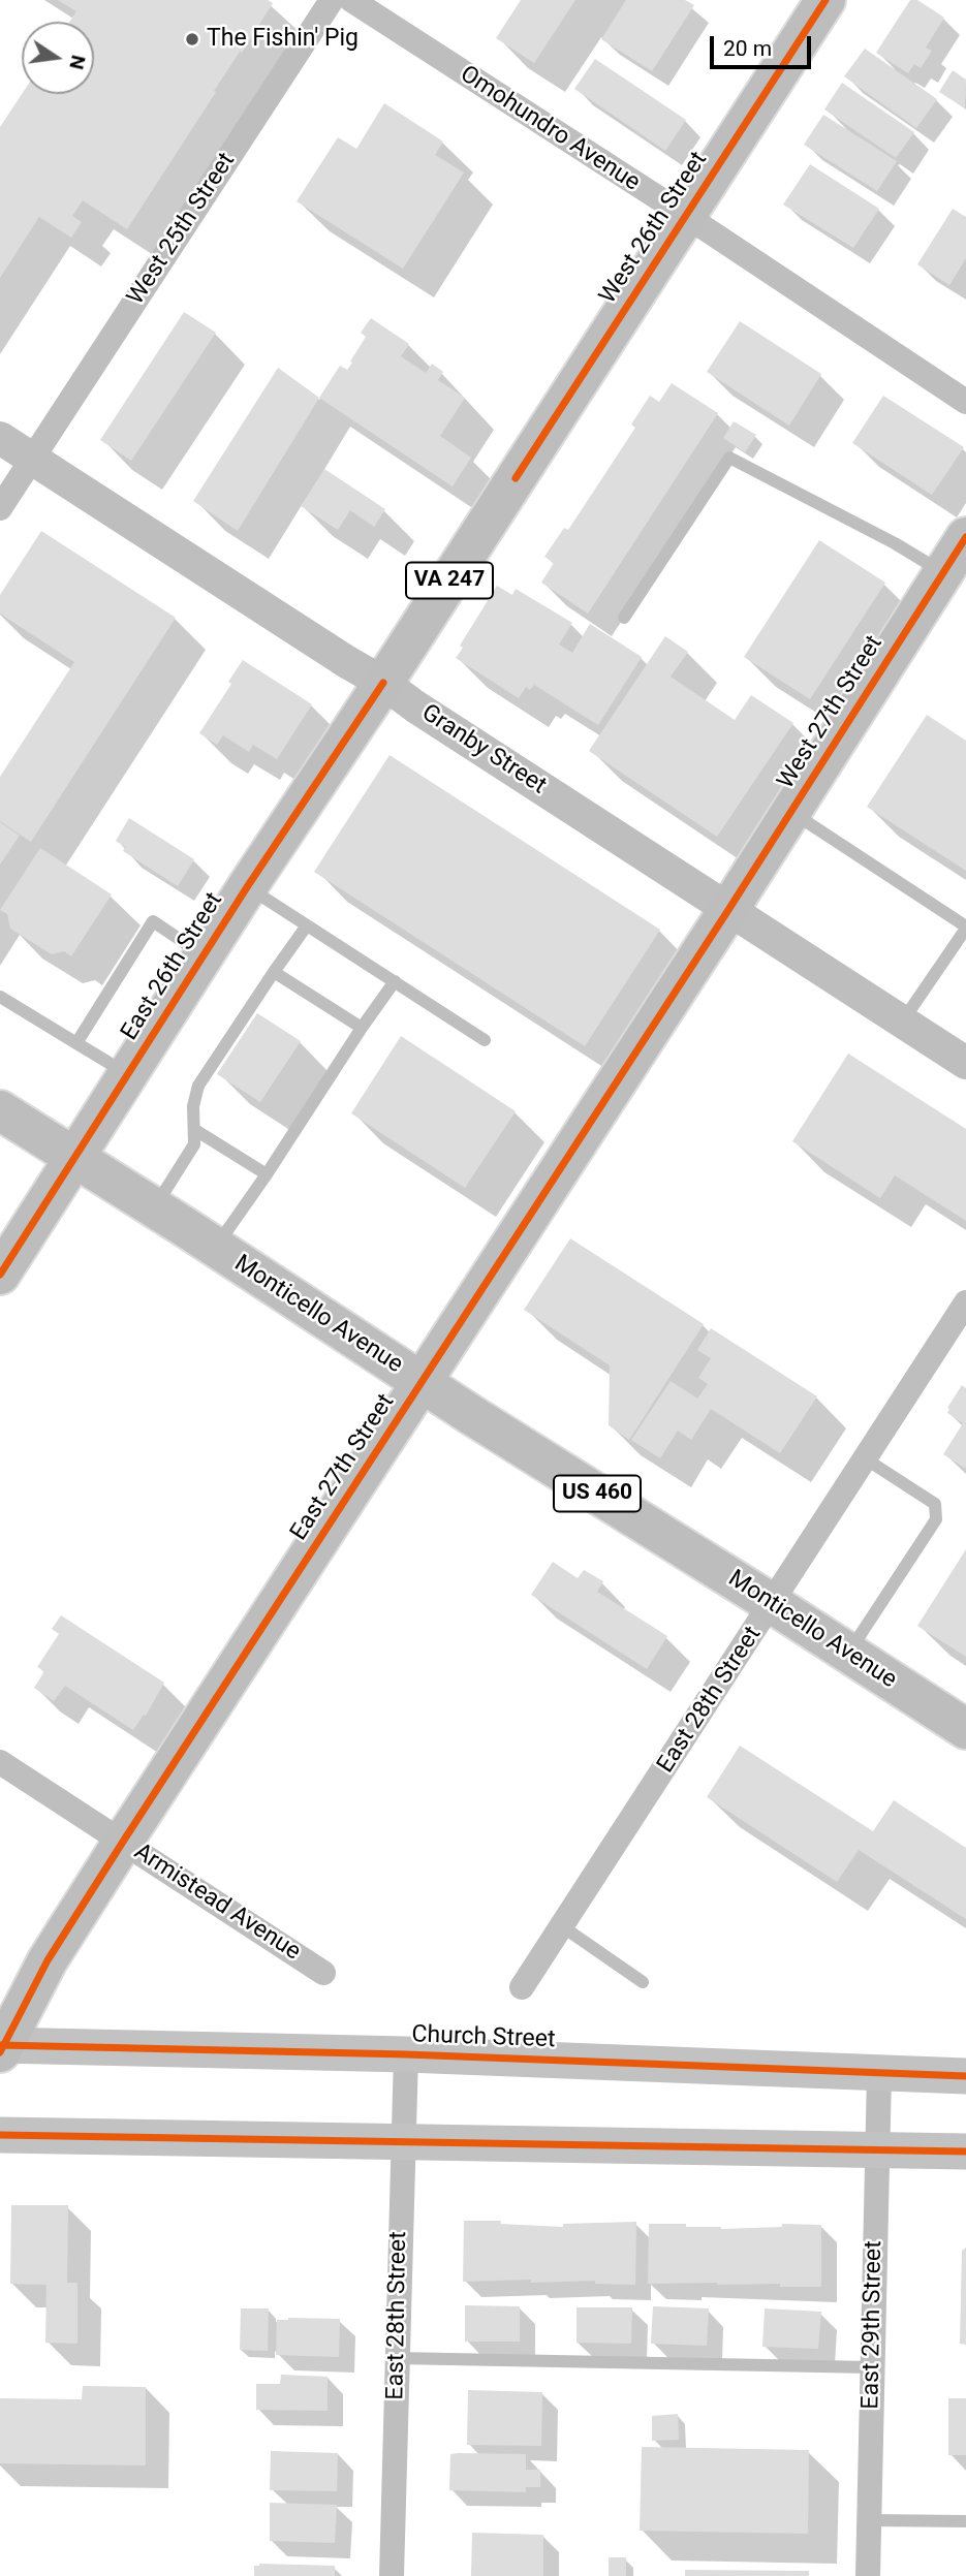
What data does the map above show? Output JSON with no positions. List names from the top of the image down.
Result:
{
  "streets": {
    "main road": [
      "West 26th Street",
      "VA 247",
      "West 27th Street",
      "East 26th Street",
      "Monticello Avenue",
      "East 27th Street",
      "US 460",
      "Church Street"
    ],
    "street": [
      "Omohundro Avenue",
      "West 25th Street",
      "Granby Street",
      "East 28th Street",
      "Armistead Avenue",
      "East 29th Street"
    ]
  },
  "crossings": [
    ["Omohundro Avenue", "West 26th Street"],
    ["West 26th Street", "Granby Street"],
    ["West 26th Street", "East 26th Street"],
    ["West 25th Street", "Granby Street"],
    ["West 27th Street", "Granby Street"],
    ["West 27th Street", "East 27th Street"],
    ["Granby Street", "East 26th Street"],
    ["Granby Street", "East 27th Street"],
    ["East 26th Street", "Monticello Avenue"],
    ["Monticello Avenue", "East 27th Street"],
    ["Monticello Avenue", "East 28th Street"],
    ["East 27th Street", "Armistead Avenue"],
    ["East 27th Street", "Church Street"],
    ["East 28th Street", "Church Street"],
    ["Church Street", "East 29th Street"]
  ],
  "places": ["The Fishin' Pig"],
  "scale_bar": "20 m",
  "north": "right"
}
